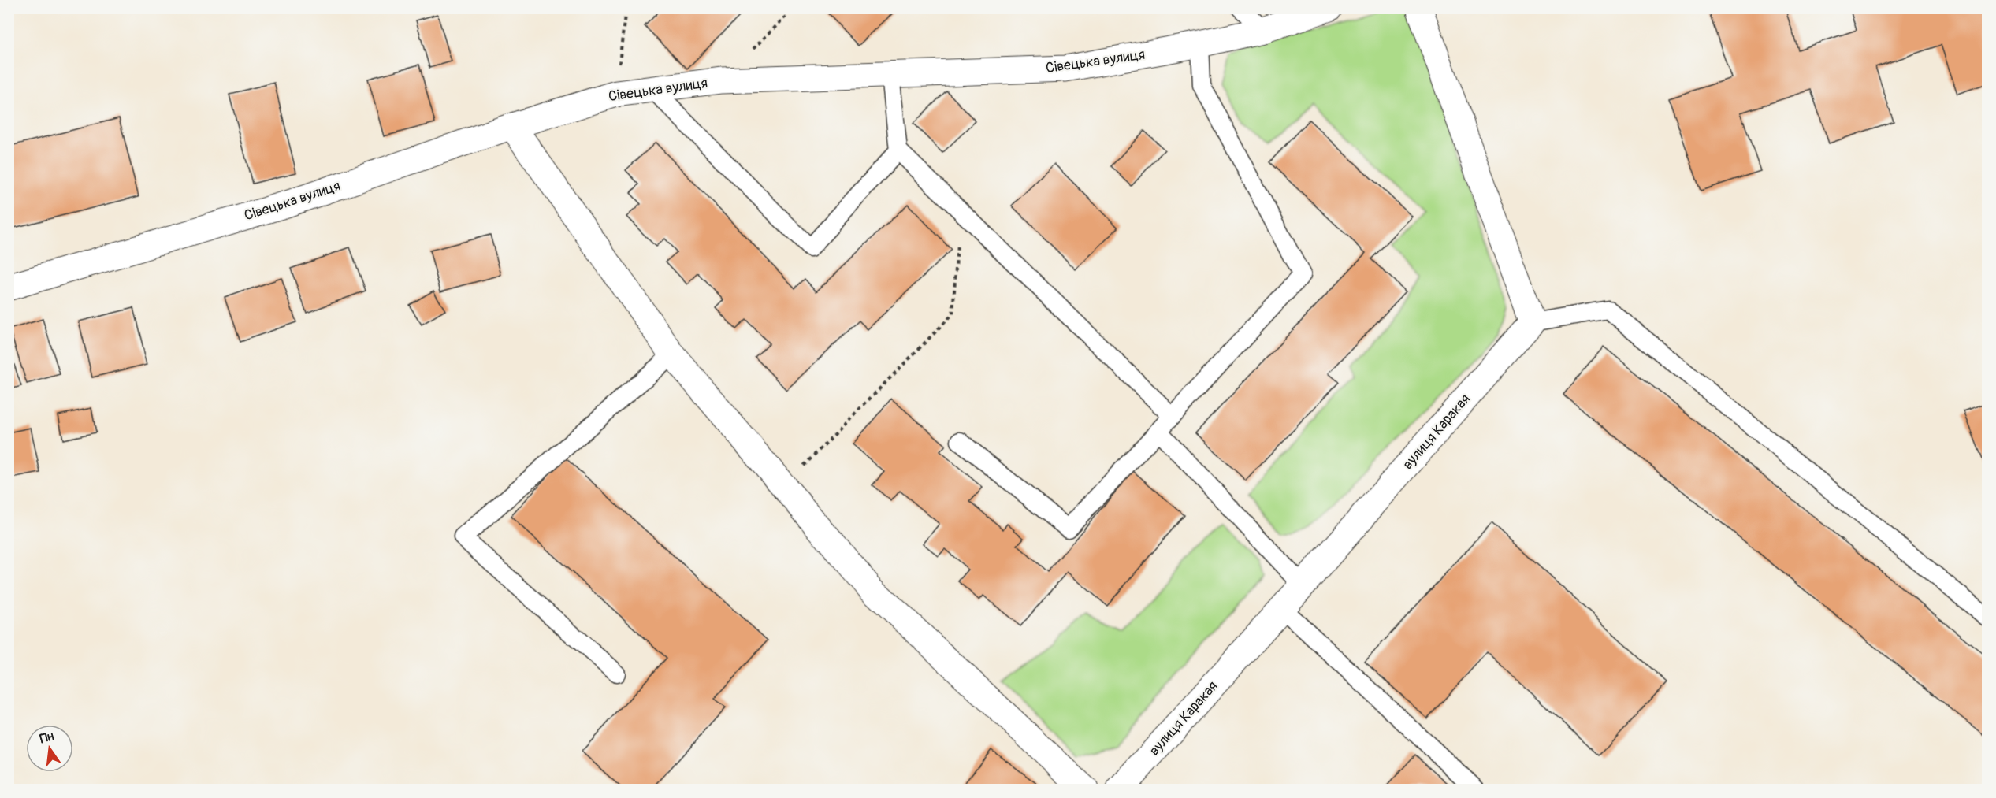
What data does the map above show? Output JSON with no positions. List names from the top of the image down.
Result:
{
  "streets": {
    "street": ["Сівецька вулиця", "вулиця Каракая"]
  },
  "north": "top"
}
